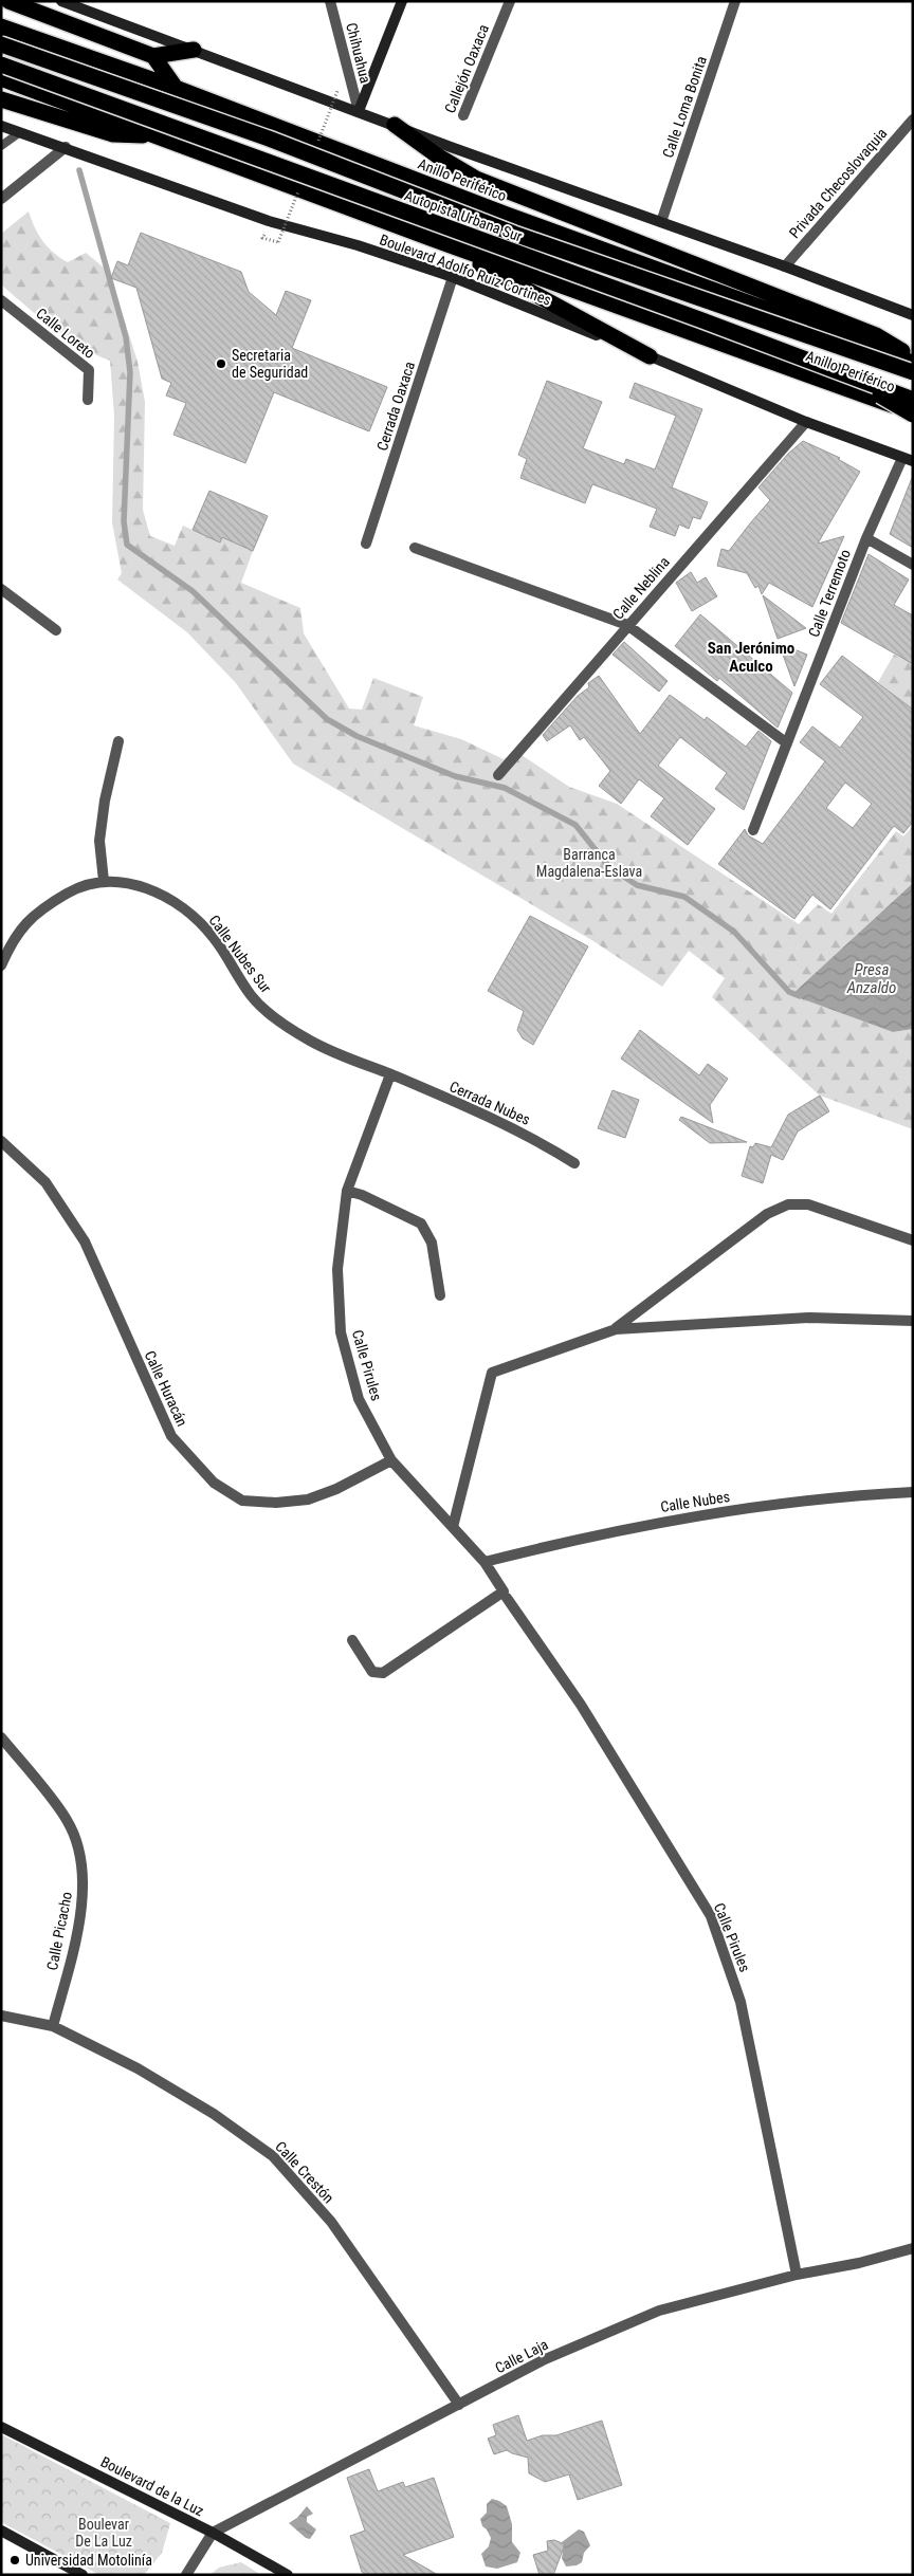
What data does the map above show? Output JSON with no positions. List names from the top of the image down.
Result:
{
  "streets": {
    "highway": ["Anillo Periférico", "Autopista Urbana Sur"],
    "main road": ["Boulevard Adolfo Ruiz Cortines", "Boulevard de la Luz"],
    "street": [
      "Chihuahua",
      "Callejón Oaxaca",
      "Calle Loma Bonita",
      "Privada Checoslovaquia",
      "Calle Loreto",
      "Cerrada Oaxaca",
      "Calle Neblina",
      "Calle Terremoto",
      "Calle Nubes Sur",
      "Cerrada Nubes",
      "Calle Pirules",
      "Calle Huracán",
      "Calle Nubes",
      "Calle Picacho",
      "Calle Crestón",
      "Calle Laja"
    ]
  },
  "crossings": [
    ["Boulevard Adolfo Ruiz Cortines", "Cerrada Oaxaca"],
    ["Boulevard Adolfo Ruiz Cortines", "Calle Neblina"],
    ["Boulevard Adolfo Ruiz Cortines", "Calle Terremoto"],
    ["Calle Nubes Sur", "Cerrada Nubes"],
    ["Calle Nubes Sur", "Calle Pirules"],
    ["Cerrada Nubes", "Calle Pirules"],
    ["Calle Pirules", "Calle Huracán"],
    ["Calle Pirules", "Calle Nubes"],
    ["Calle Pirules", "Calle Laja"],
    ["Calle Picacho", "Calle Crestón"],
    ["Calle Crestón", "Calle Laja"],
    ["Calle Laja", "Boulevard de la Luz"]
  ],
  "districts": ["San Jerónimo Aculco"],
  "water": ["Presa Anzaldo"],
  "parks": ["Barranca Magdalena-Eslava", "Boulevar De La Luz"],
  "places": ["Secretaria de Seguridad", "Universidad Motolinía"]
}
